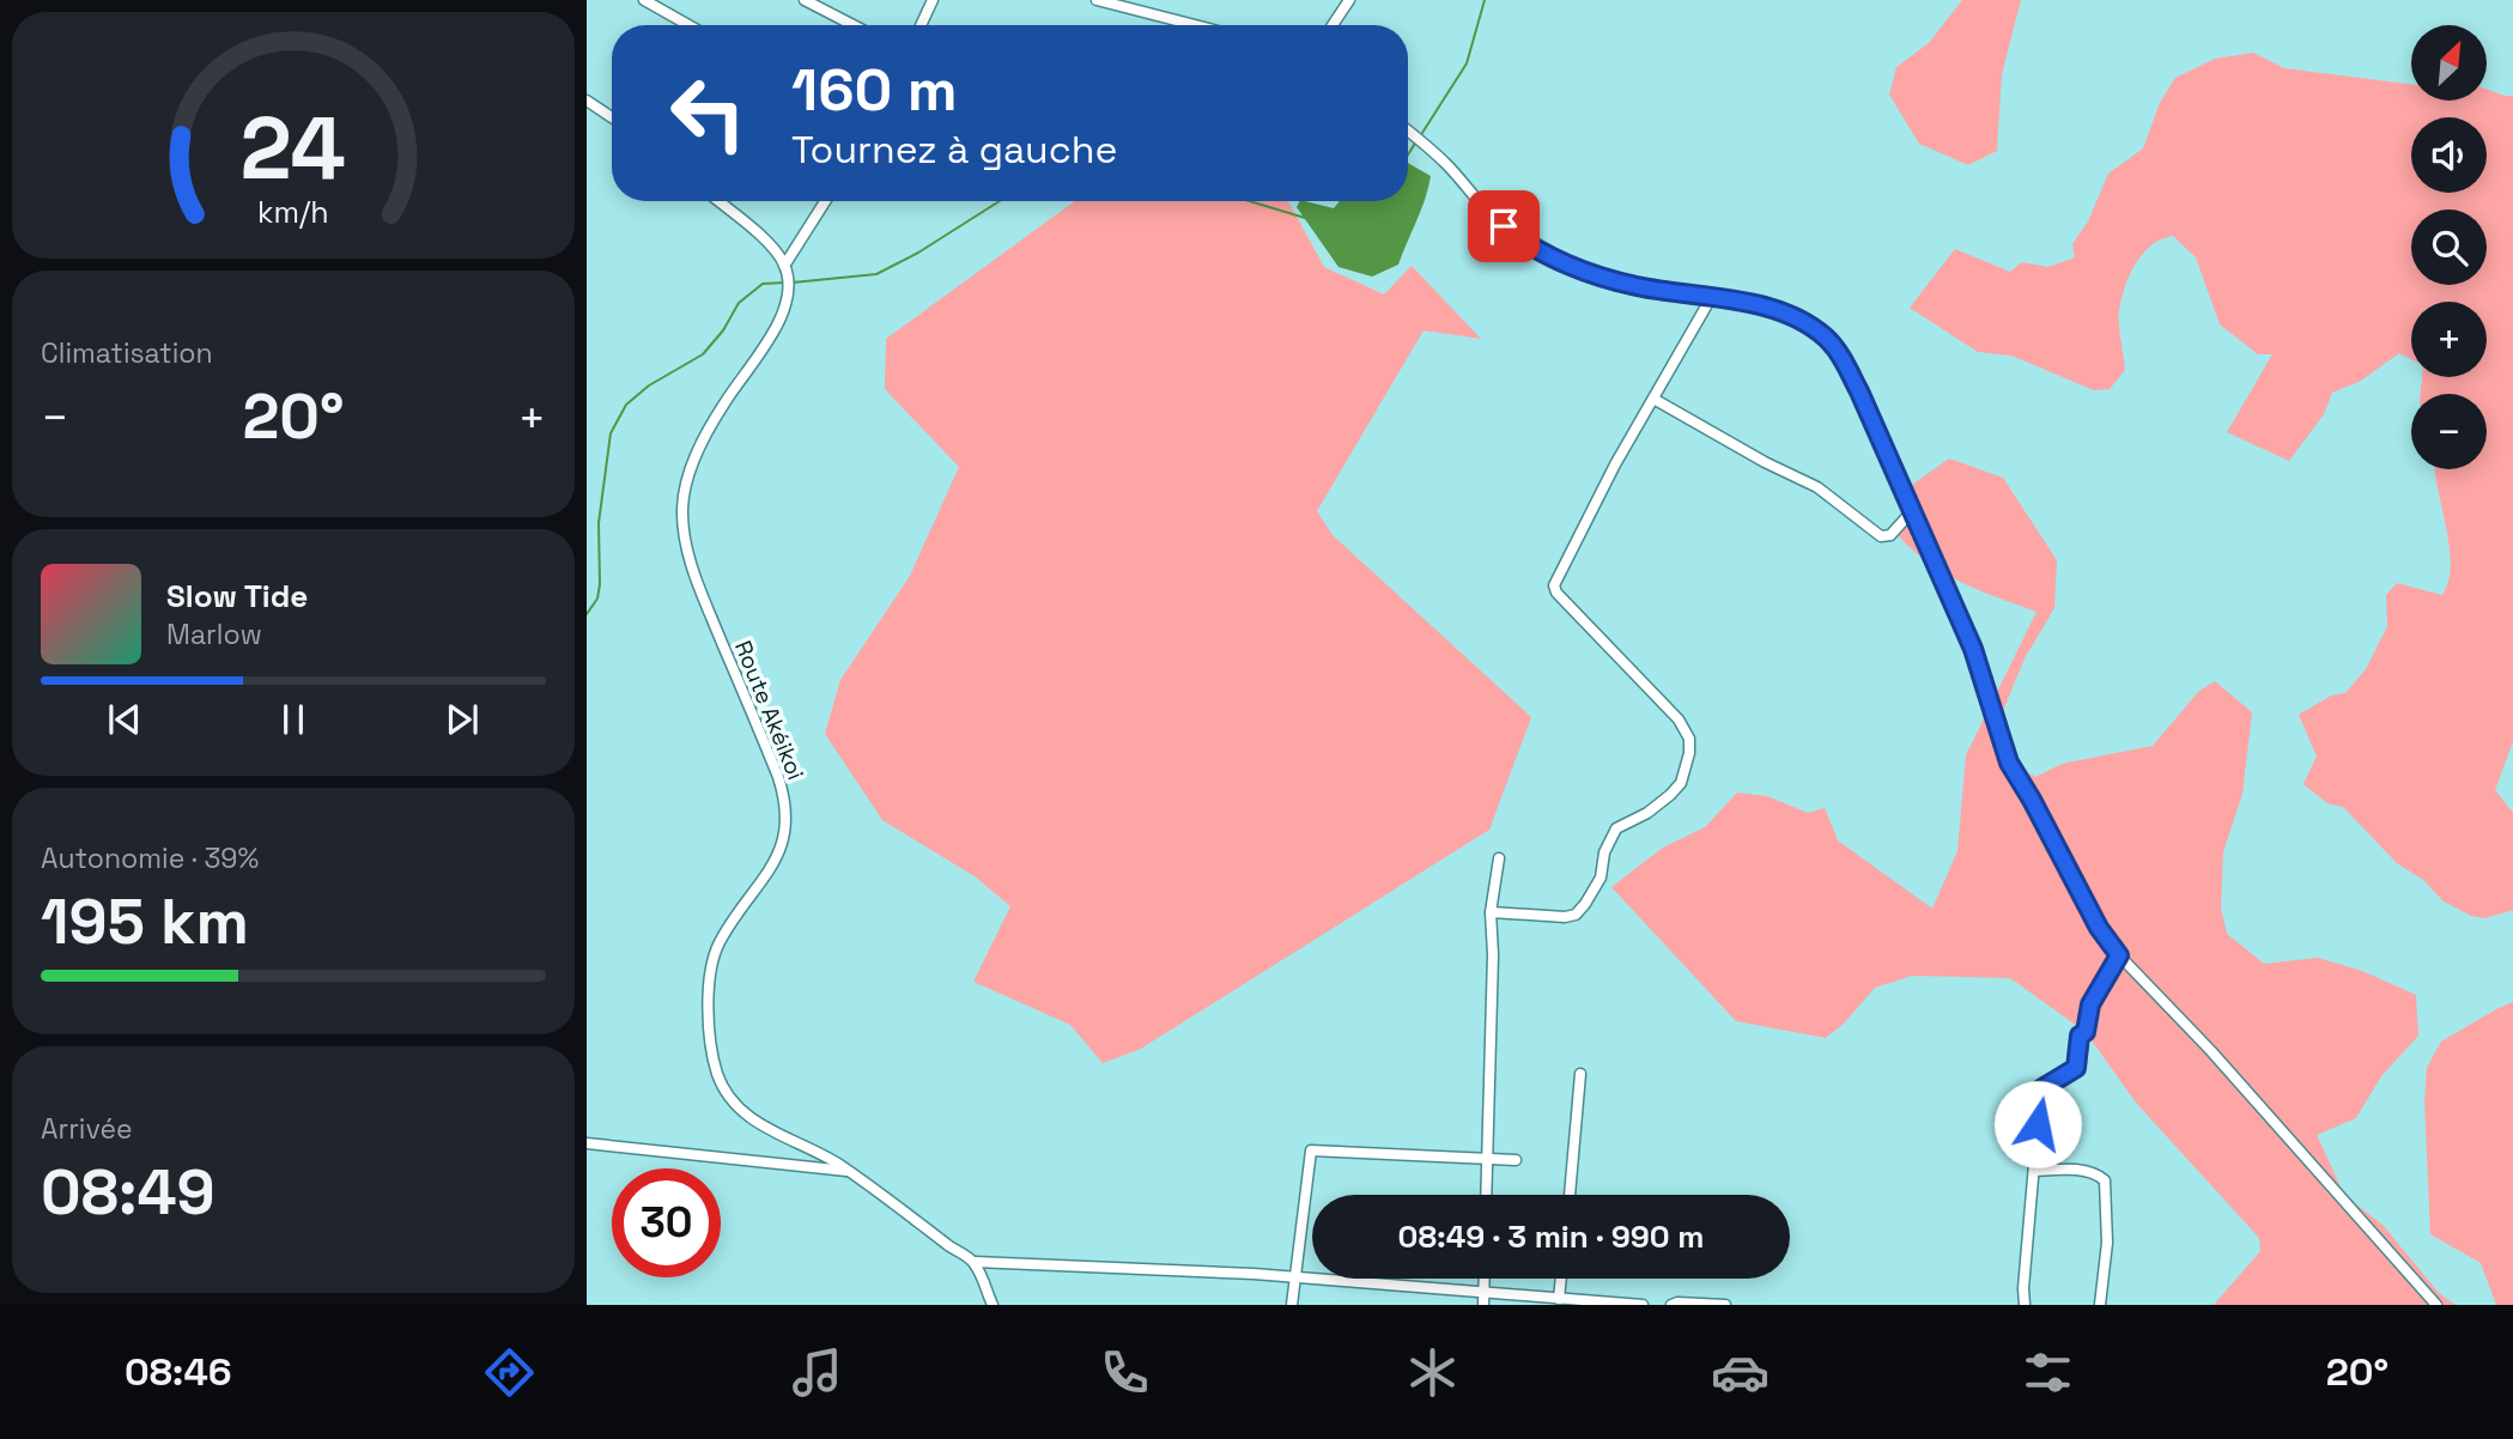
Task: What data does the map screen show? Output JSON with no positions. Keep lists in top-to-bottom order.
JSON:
{
  "streets": {
    "street": ["Route Akéikoi"]
  },
  "north": "top right",
  "page": {
    "map_buttons": ["+", "−"],
    "turn": ["160 m", "Tournez à gauche"],
    "tile": [
      "Climatisation",
      ["Autonomie · 39%", "195 km"],
      ["Arrivée", "08:49"]
    ],
    "heat": ["−", "20°", "+"],
    "song": ["Slow Tide", "Marlow"],
    "limit": "30",
    "trip": "08:49 · 3 min · 990 m",
    "tabs": ["08:46", "20°"],
    "gauge": ["24", "km/h"]
  }
}
